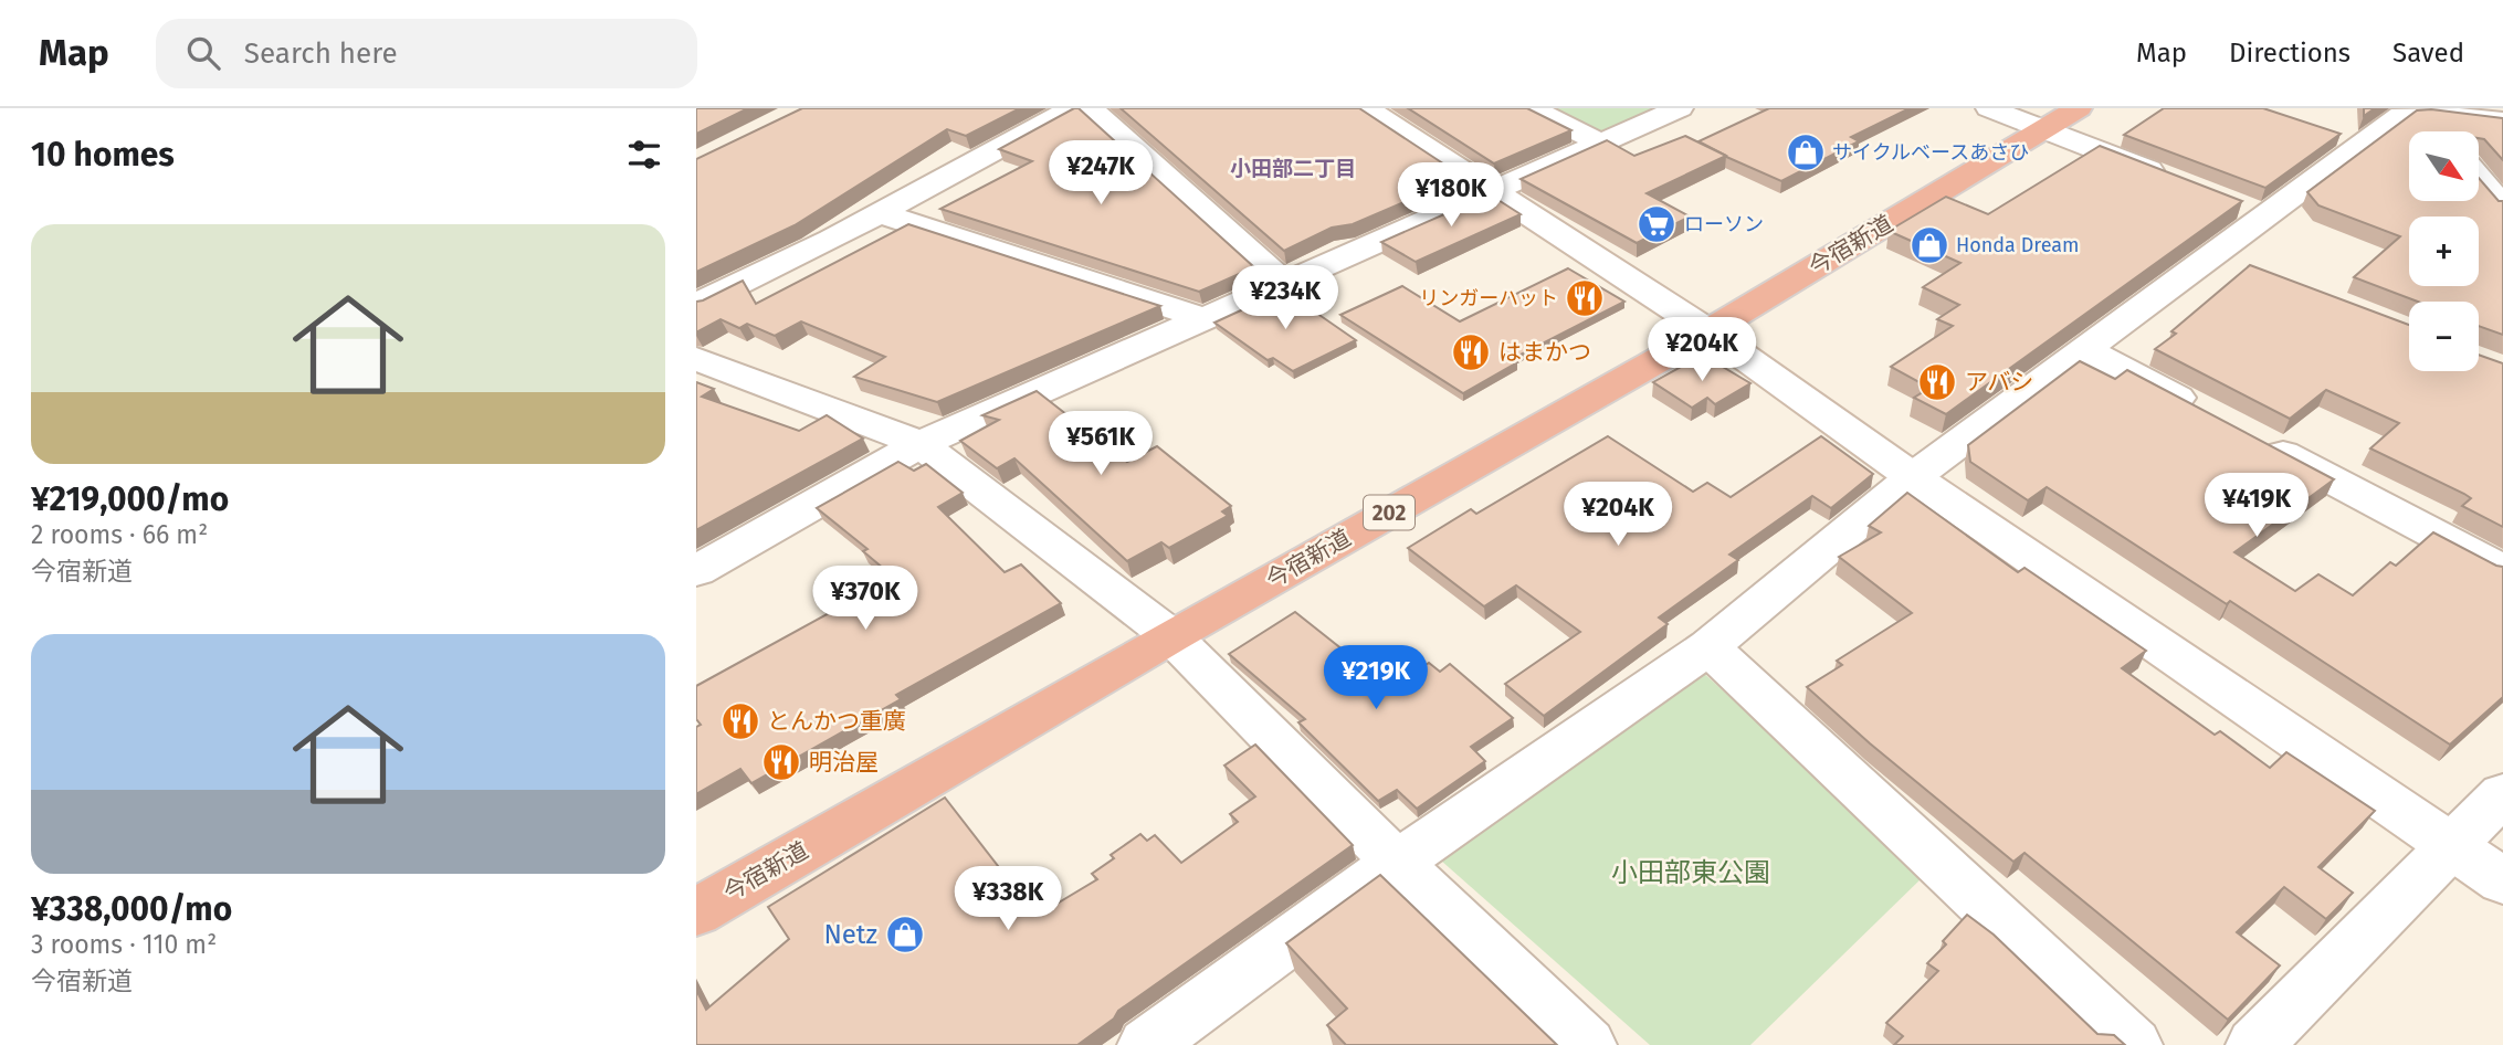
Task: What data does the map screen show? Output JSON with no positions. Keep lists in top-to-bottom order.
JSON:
{
  "streets": {
    "highway": ["今宿新道", "202"]
  },
  "districts": ["小田部二丁目"],
  "parks": ["小田部東公園"],
  "places": {
    "shop": ["サイクルベースあさひ", "Honda Dream", "Netz"],
    "supermarket": ["ローソン"],
    "restaurant": [
      "リンガーハット",
      "はまかつ",
      "アバシ",
      "とんかつ重廣",
      "明治屋"
    ]
  },
  "north": "bottom right",
  "page": {
    "header": "Map",
    "search": "Search here",
    "nav": ["Map", "Directions", "Saved"],
    "heading": "10 homes",
    "map_buttons": ["+", "−"],
    "price": [
      "¥247K",
      "¥180K",
      "¥234K",
      "¥204K",
      "¥561K",
      "¥419K",
      "¥204K",
      "¥370K",
      "¥219K",
      "¥338K"
    ],
    "list": [
      {
        "name": "¥219,000/mo",
        "note": "2 rooms · 66 m² · 今宿新道"
      },
      {
        "name": "¥338,000/mo",
        "note": "3 rooms · 110 m² · 今宿新道"
      }
    ]
  }
}
